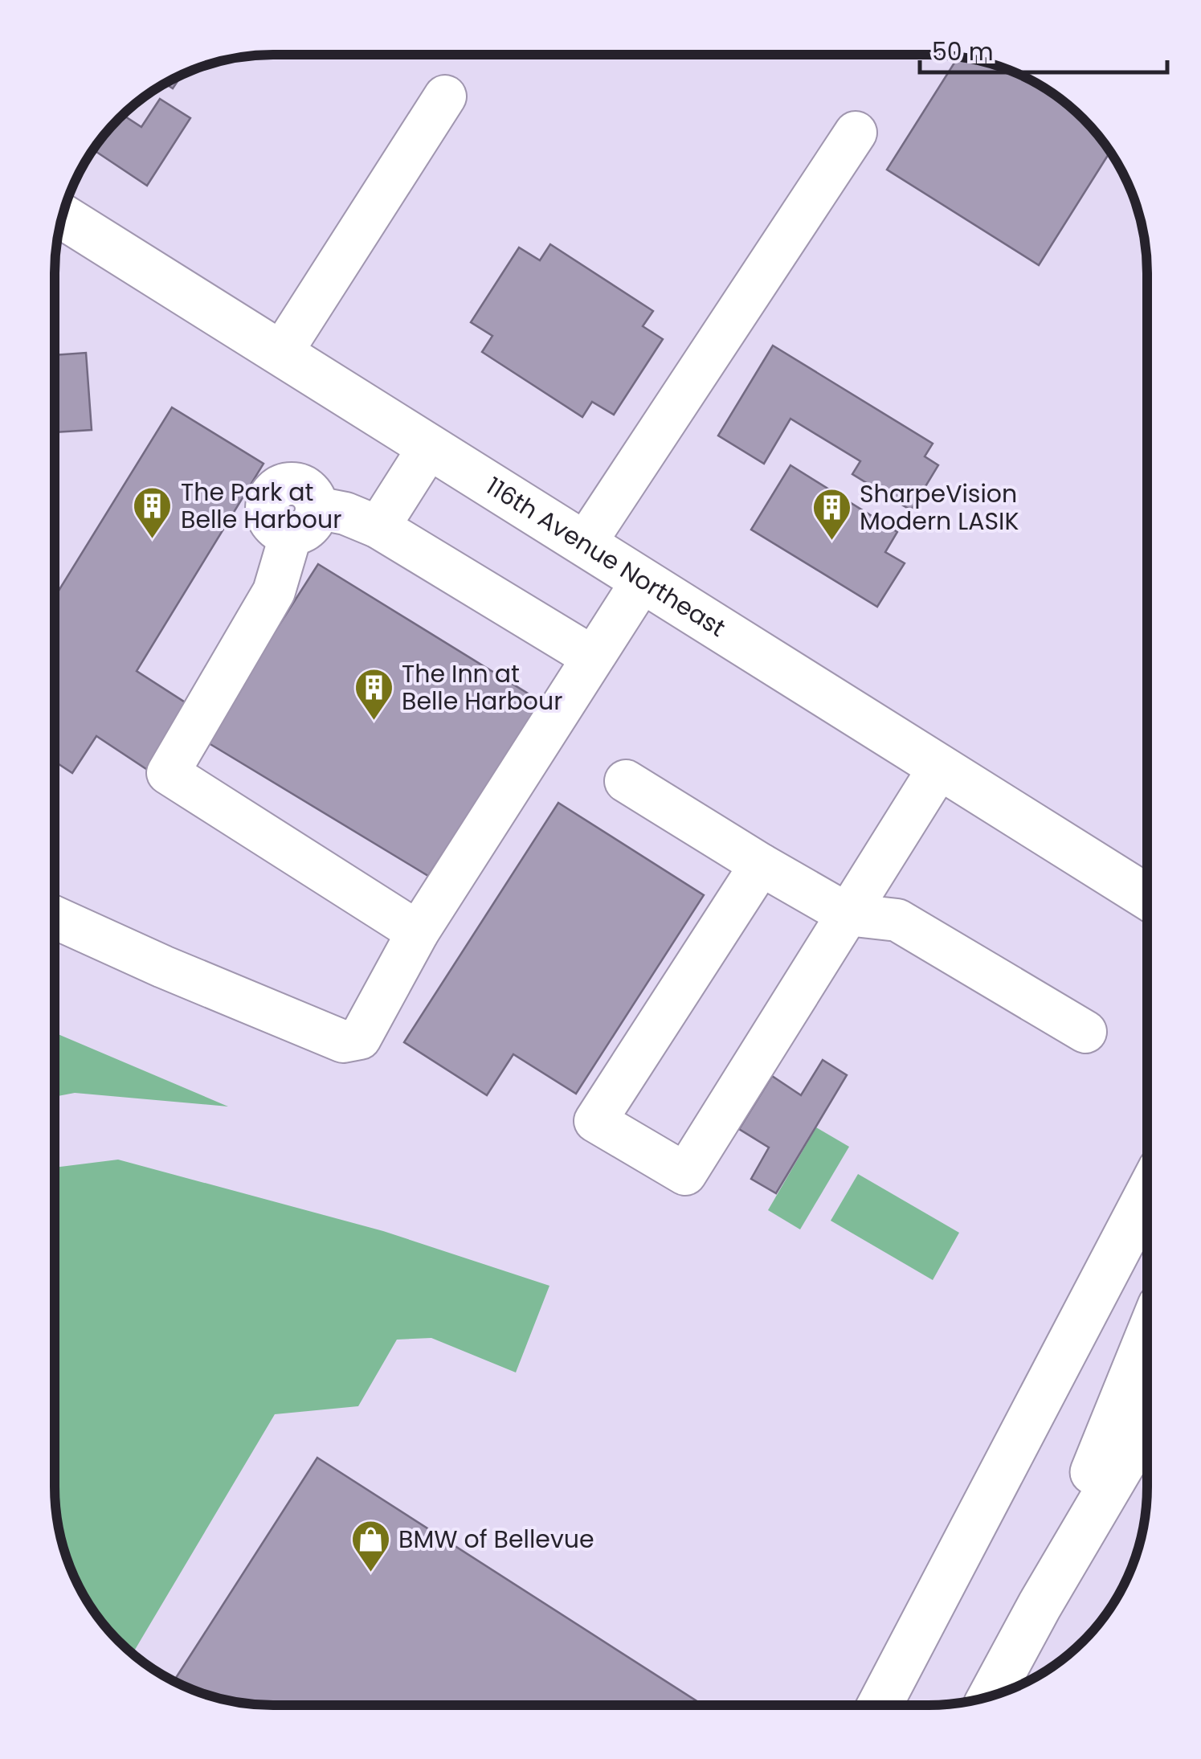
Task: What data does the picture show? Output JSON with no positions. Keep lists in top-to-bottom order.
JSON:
{
  "streets": {
    "main road": ["116th Avenue Northeast"]
  },
  "places": {
    "building": ["The Park at Belle Harbour", "SharpeVision Modern LASIK", "The Inn at Belle Harbour"],
    "shop": ["BMW of Bellevue"]
  },
  "scale_bar": "50 m"
}
